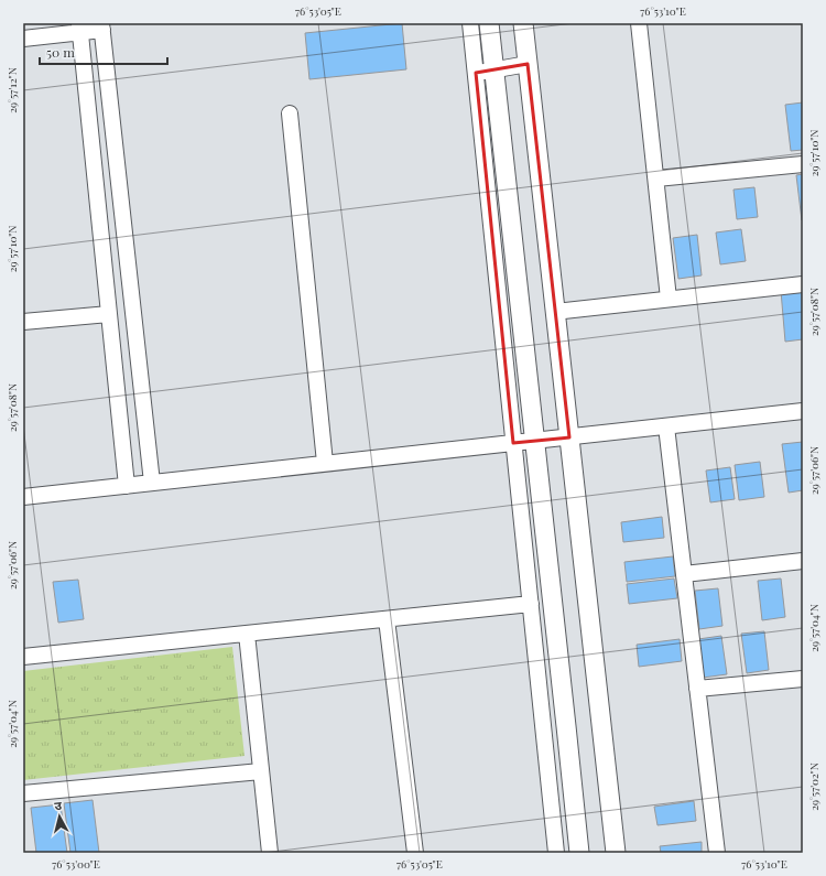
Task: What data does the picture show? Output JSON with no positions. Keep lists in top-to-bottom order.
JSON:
{
  "scale_bar": "50 m",
  "north": "top",
  "coordinates": [
    "76°53'05\"E",
    "76°53'10\"E",
    "29°57'12\"N",
    "29°57'10\"N",
    "29°57'08\"N",
    "29°57'06\"N",
    "29°57'04\"N",
    "29°57'02\"N",
    "76°53'00\"E"
  ]
}
